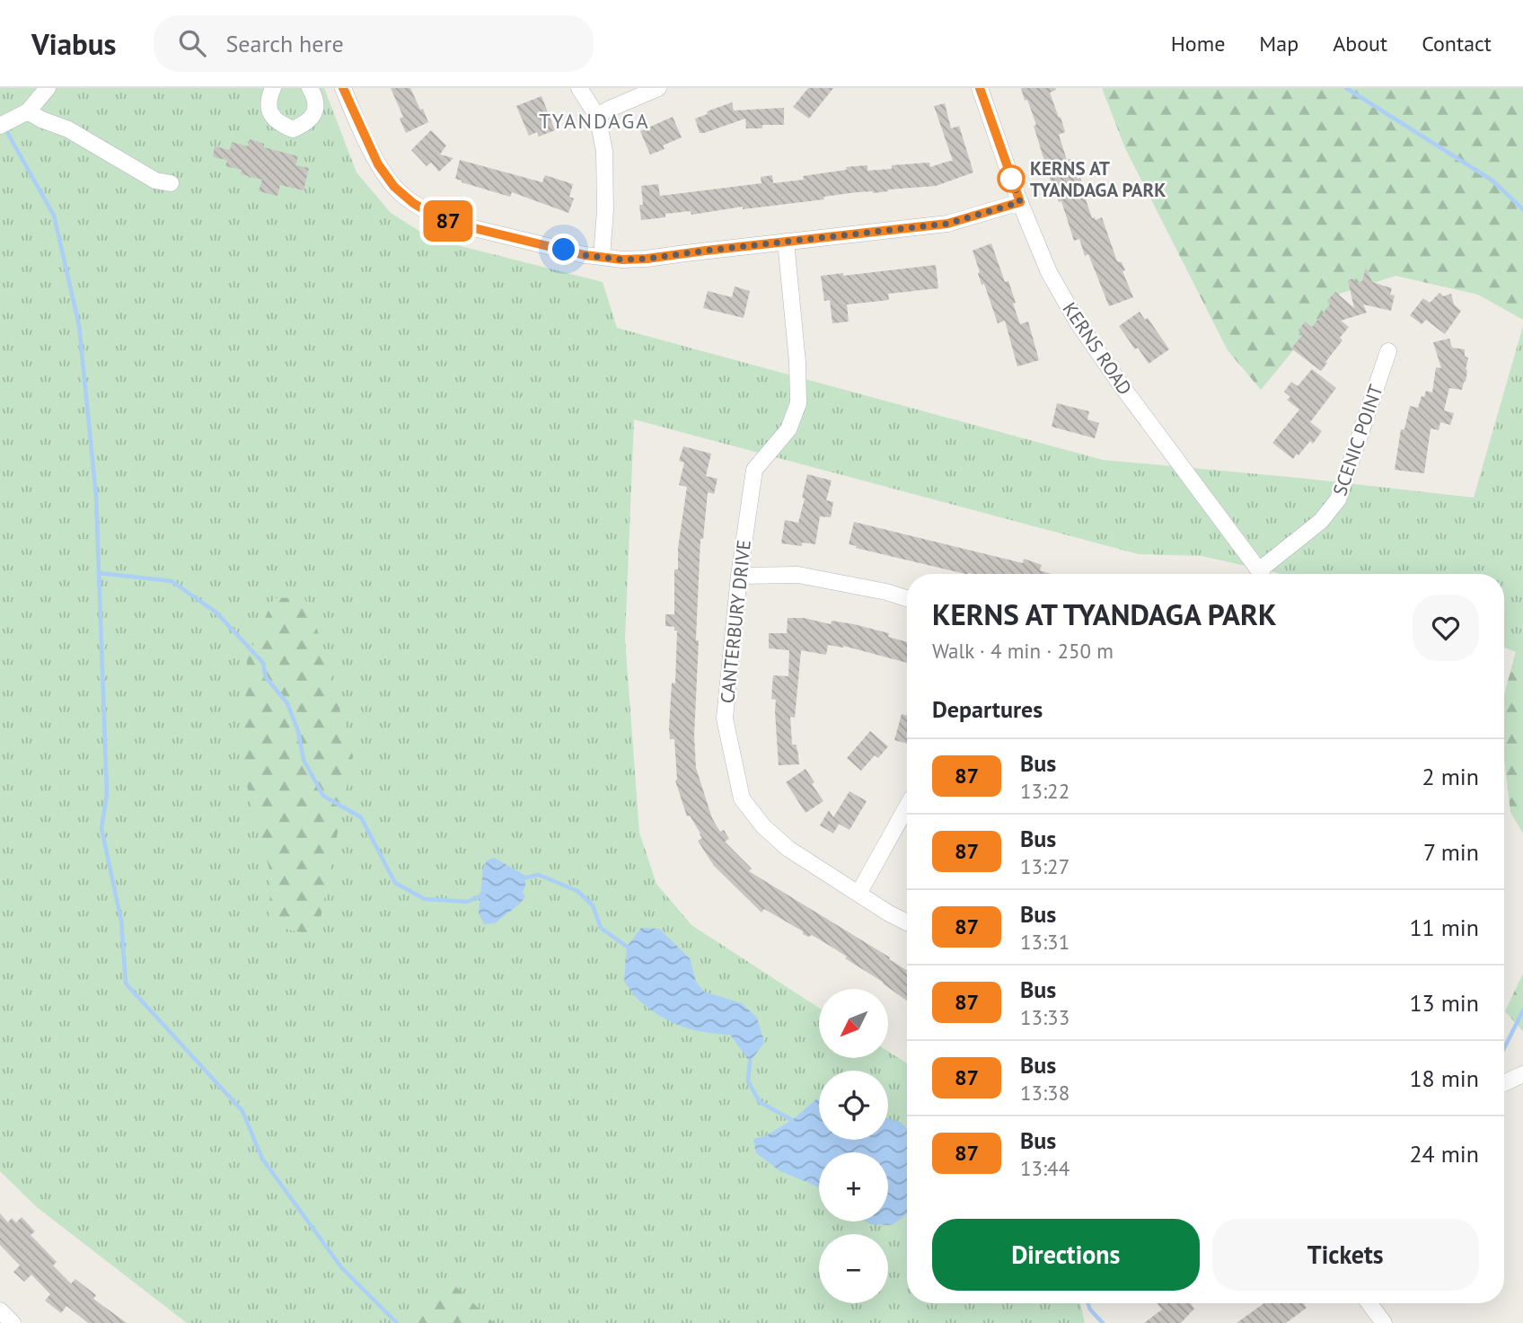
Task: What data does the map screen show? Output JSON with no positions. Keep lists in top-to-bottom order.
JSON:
{
  "streets": {
    "street": ["KERNS ROAD", "SCENIC POINT", "CANTERBURY DRIVE"]
  },
  "districts": ["TYANDAGA"],
  "places": ["KERNS AT TYANDAGA PARK"],
  "lines": ["bus line 87"],
  "north": "bottom left",
  "page": {
    "header": "Viabus",
    "search": "Search here",
    "nav": [
      "Home",
      "Map",
      "About",
      "Contact"
    ],
    "on_map": "87",
    "heading": [
      ["KERNS AT TYANDAGA PARK", "Walk · 4 min · 250 m"],
      "Departures"
    ],
    "list": [
      {
        "mark": "87",
        "name": "Bus",
        "note": "13:22",
        "value": "2 min"
      },
      {
        "mark": "87",
        "name": "Bus",
        "note": "13:27",
        "value": "7 min"
      },
      {
        "mark": "87",
        "name": "Bus",
        "note": "13:31",
        "value": "11 min"
      },
      {
        "mark": "87",
        "name": "Bus",
        "note": "13:33",
        "value": "13 min"
      },
      {
        "mark": "87",
        "name": "Bus",
        "note": "13:38",
        "value": "18 min"
      },
      {
        "mark": "87",
        "name": "Bus",
        "note": "13:44",
        "value": "24 min"
      }
    ],
    "map_buttons": ["+", "−"],
    "buttons": ["Directions", "Tickets"]
  }
}
